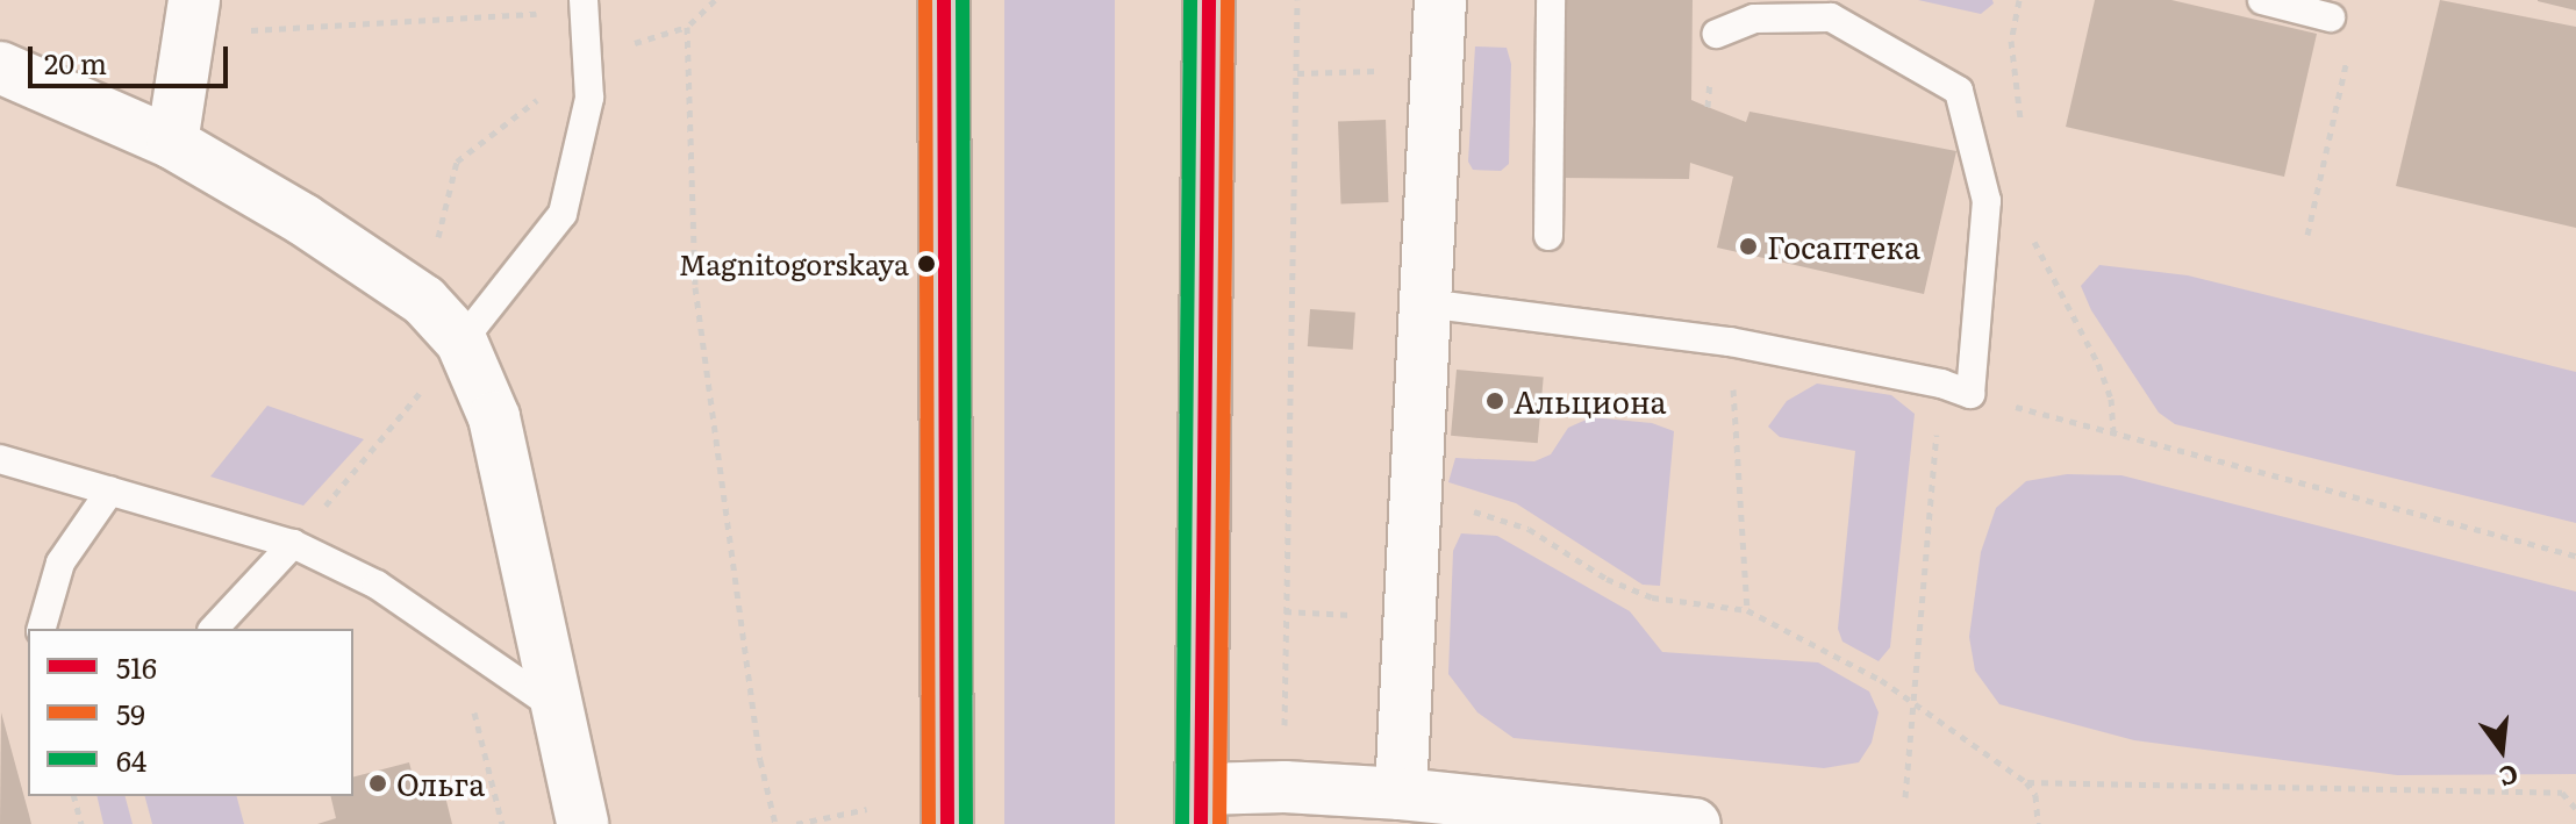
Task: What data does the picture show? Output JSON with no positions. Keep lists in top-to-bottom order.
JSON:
{
  "places": [
    "Госаптека",
    "Magnitogorskaya",
    "Альциона",
    "Ольга"
  ],
  "lines": ["transit line 516", "transit line 59", "transit line 64"],
  "legend": ["516", "59", "64"],
  "scale_bar": "20 m",
  "north": "bottom"
}
